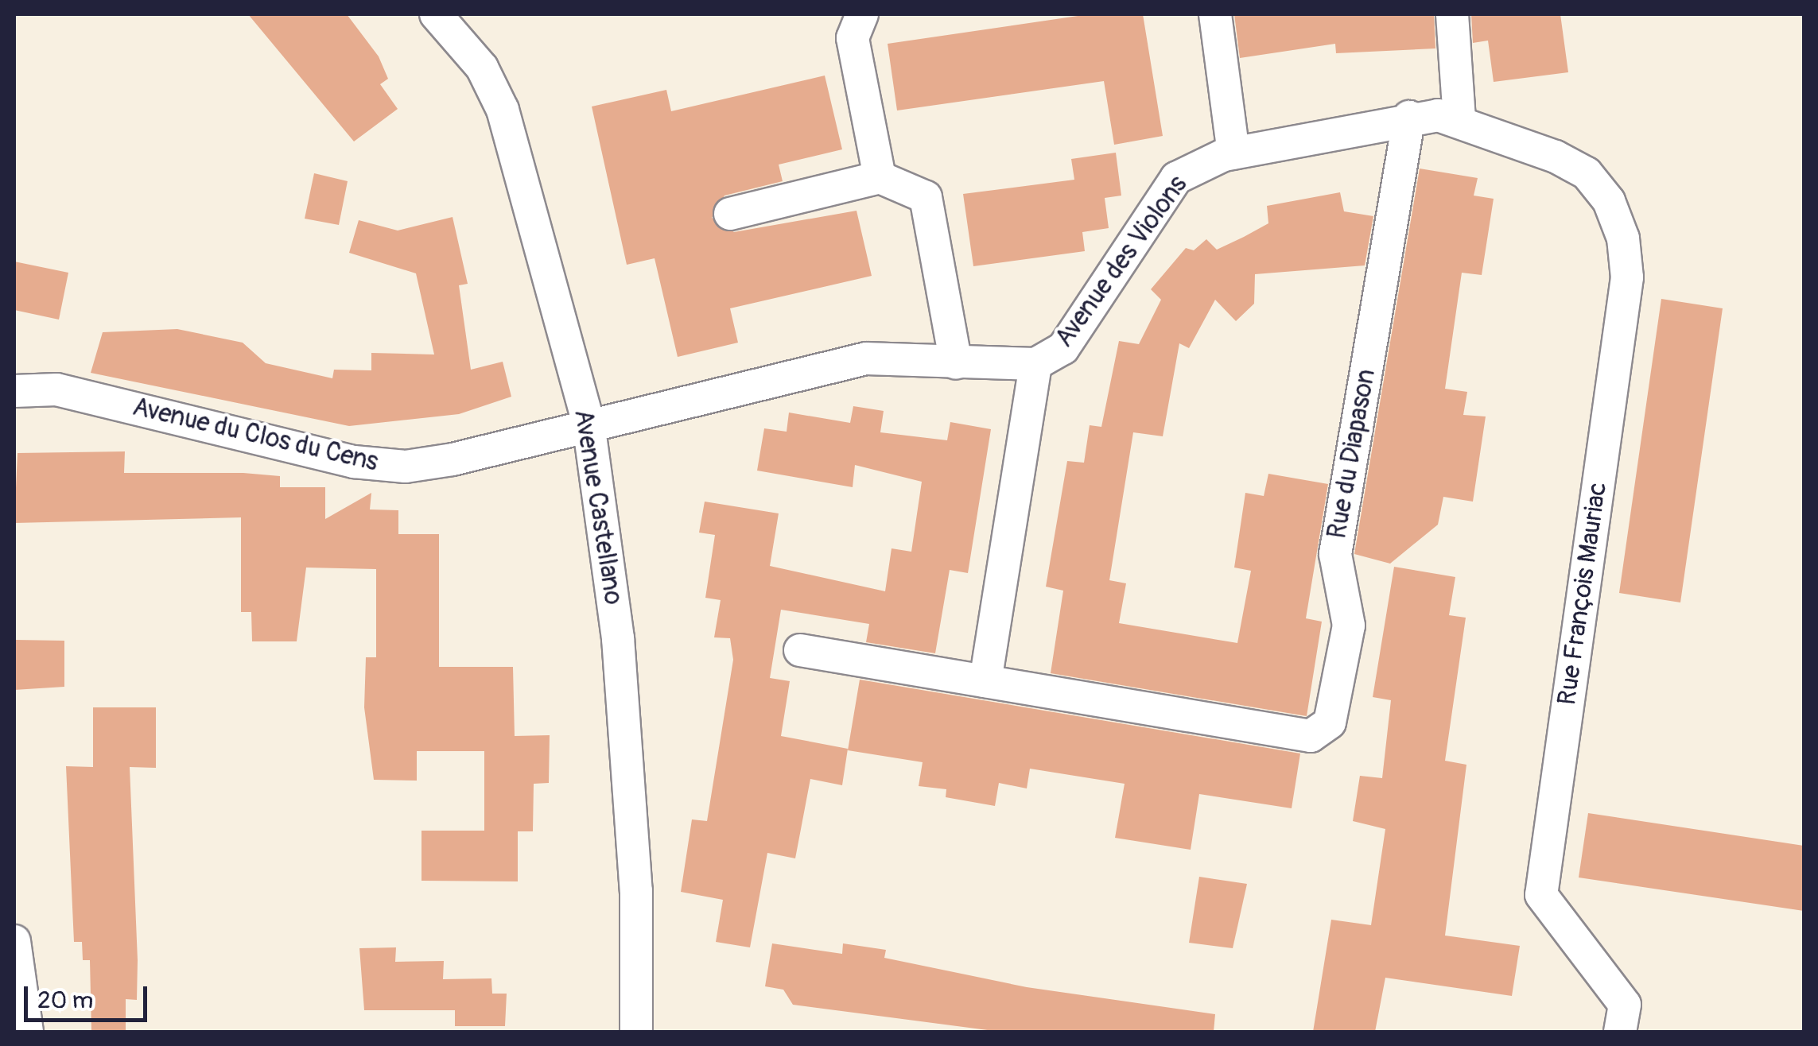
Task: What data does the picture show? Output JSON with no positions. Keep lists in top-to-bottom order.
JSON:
{
  "streets": {
    "street": [
      "Avenue des Violons",
      "Avenue du Clos du Cens",
      "Rue du Diapason",
      "Avenue Castellano",
      "Rue François Mauriac"
    ]
  },
  "crossings": [
    ["Avenue des Violons", "Avenue du Clos du Cens"],
    ["Avenue des Violons", "Rue du Diapason"],
    ["Avenue des Violons", "Avenue Castellano"],
    ["Avenue des Violons", "Rue François Mauriac"],
    ["Avenue du Clos du Cens", "Avenue Castellano"]
  ],
  "scale_bar": "20 m"
}
